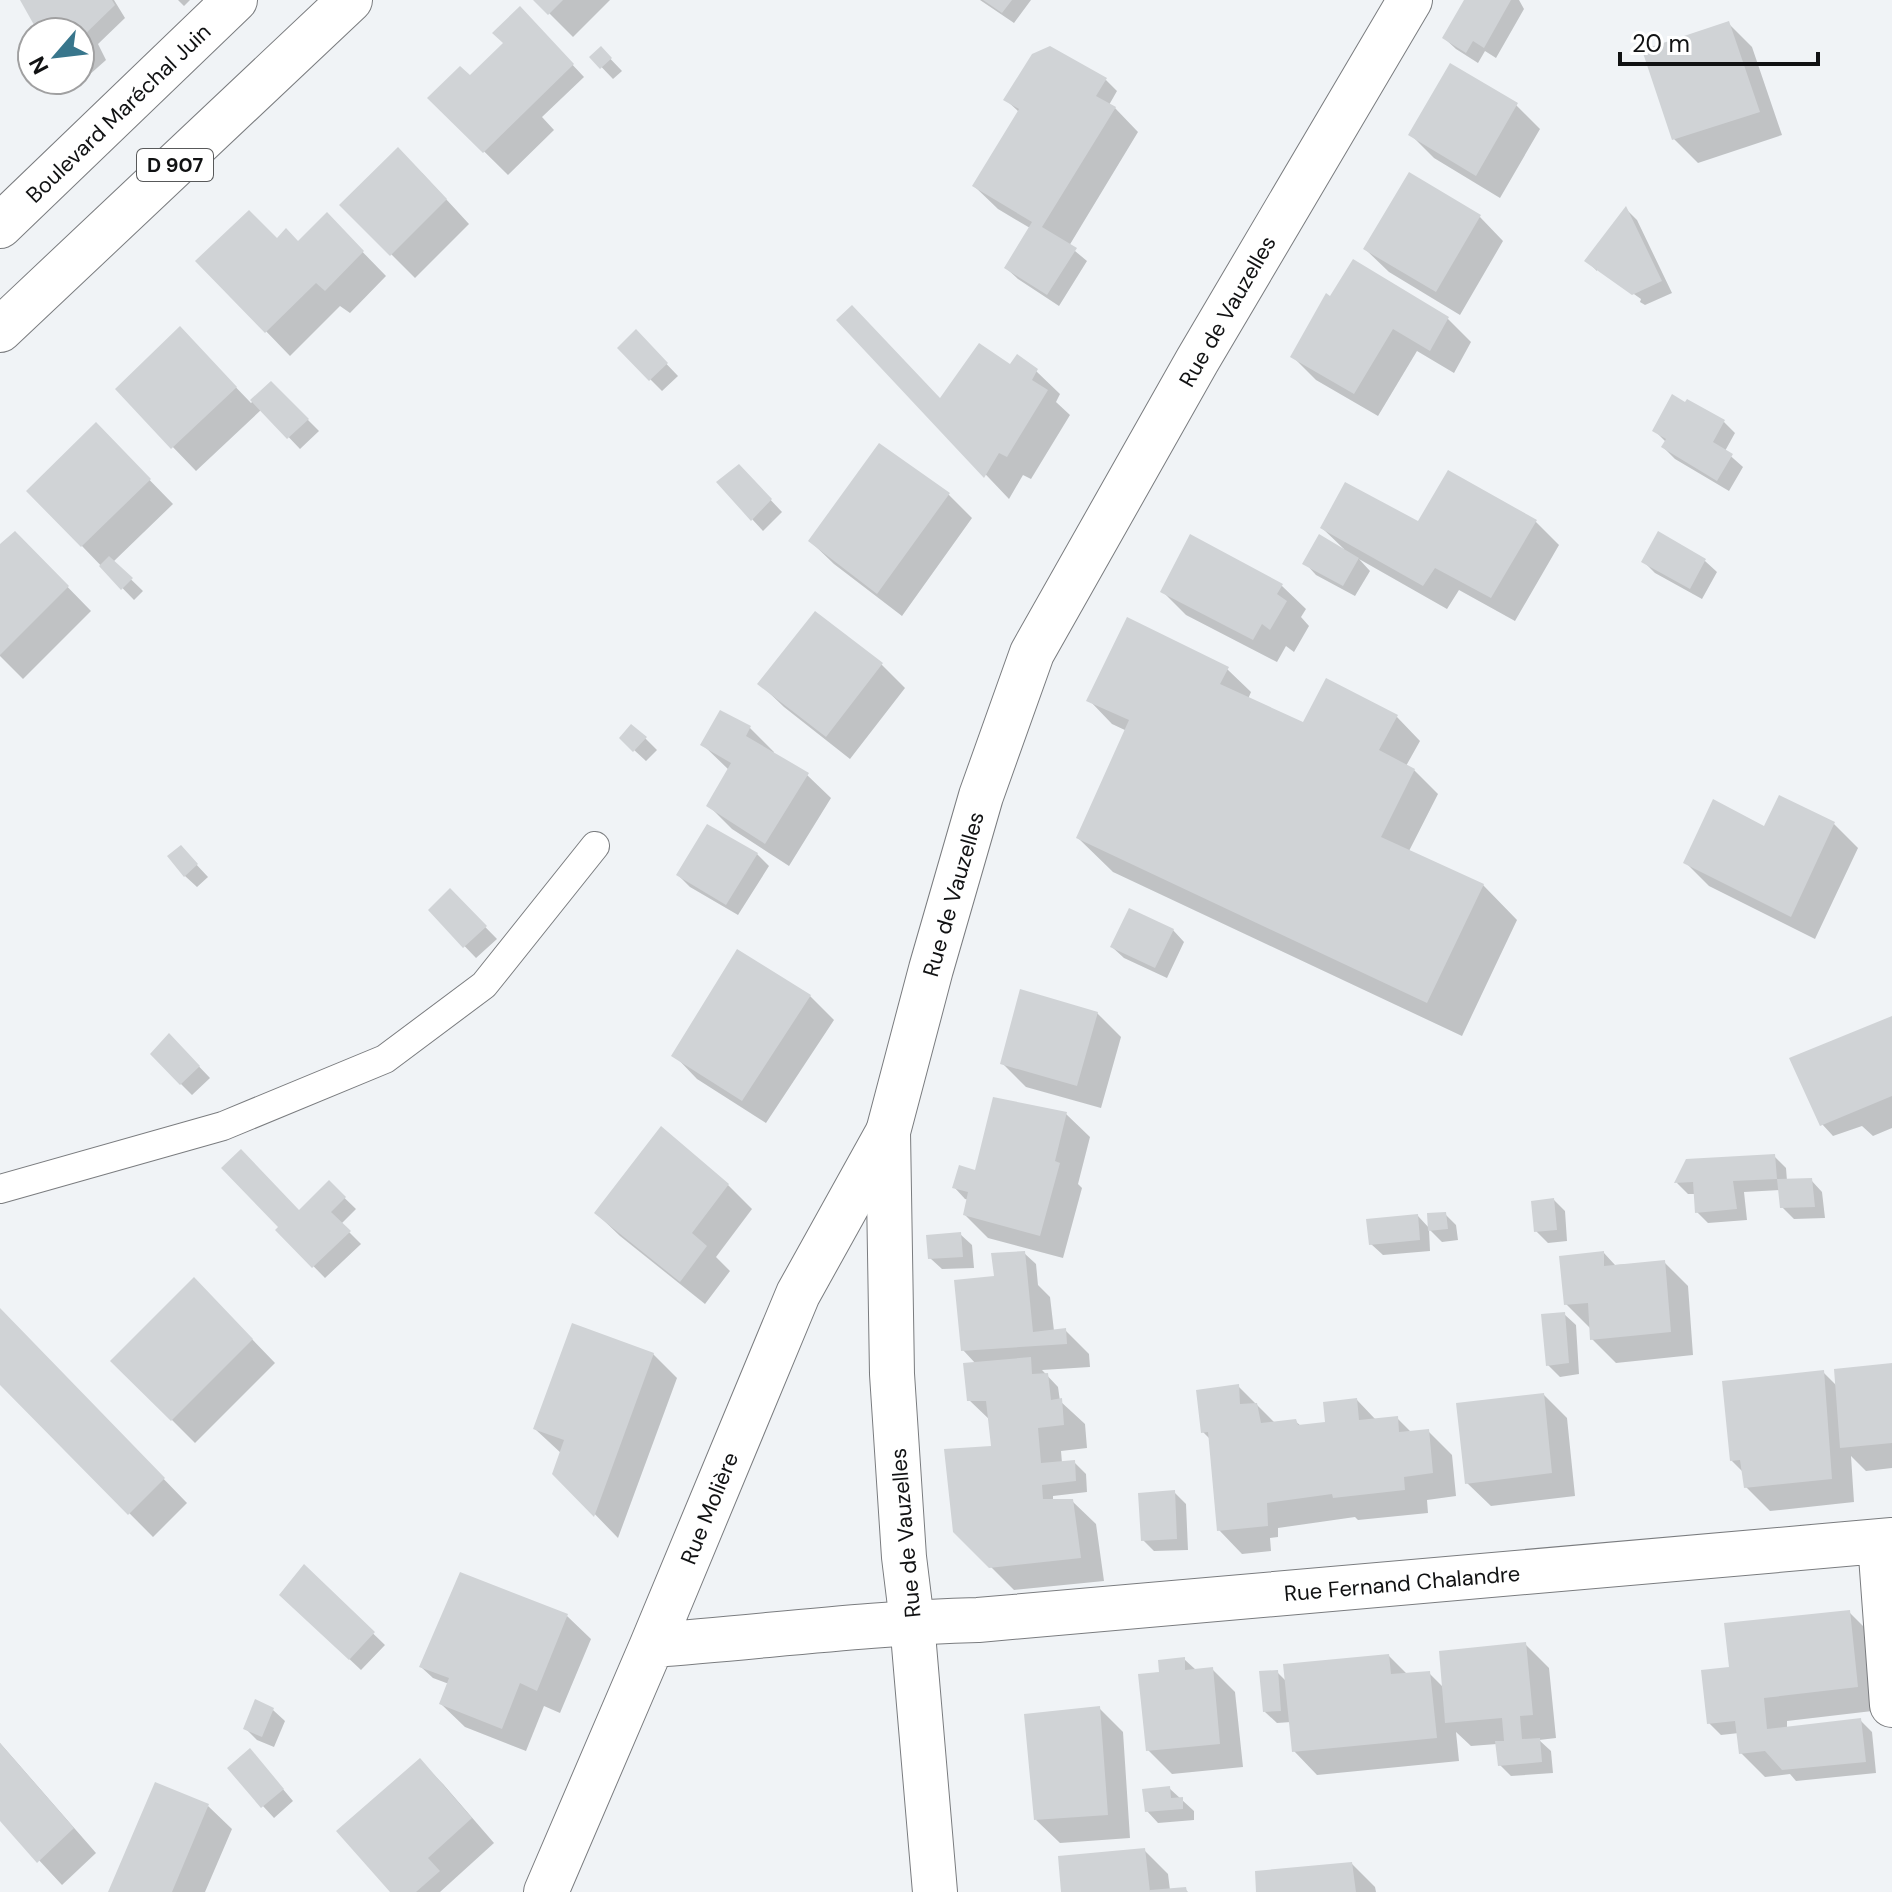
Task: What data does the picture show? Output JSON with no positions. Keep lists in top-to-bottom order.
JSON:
{
  "streets": {
    "main road": [
      "Boulevard Maréchal Juin",
      "D 907",
      "Rue de Vauzelles",
      "Rue Molière",
      "Rue Fernand Chalandre"
    ]
  },
  "crossings": [
    ["Rue de Vauzelles", "Rue Molière"],
    ["Rue de Vauzelles", "Rue Fernand Chalandre"],
    ["Rue Molière", "Rue Fernand Chalandre"]
  ],
  "scale_bar": "20 m",
  "north": "bottom left"
}
